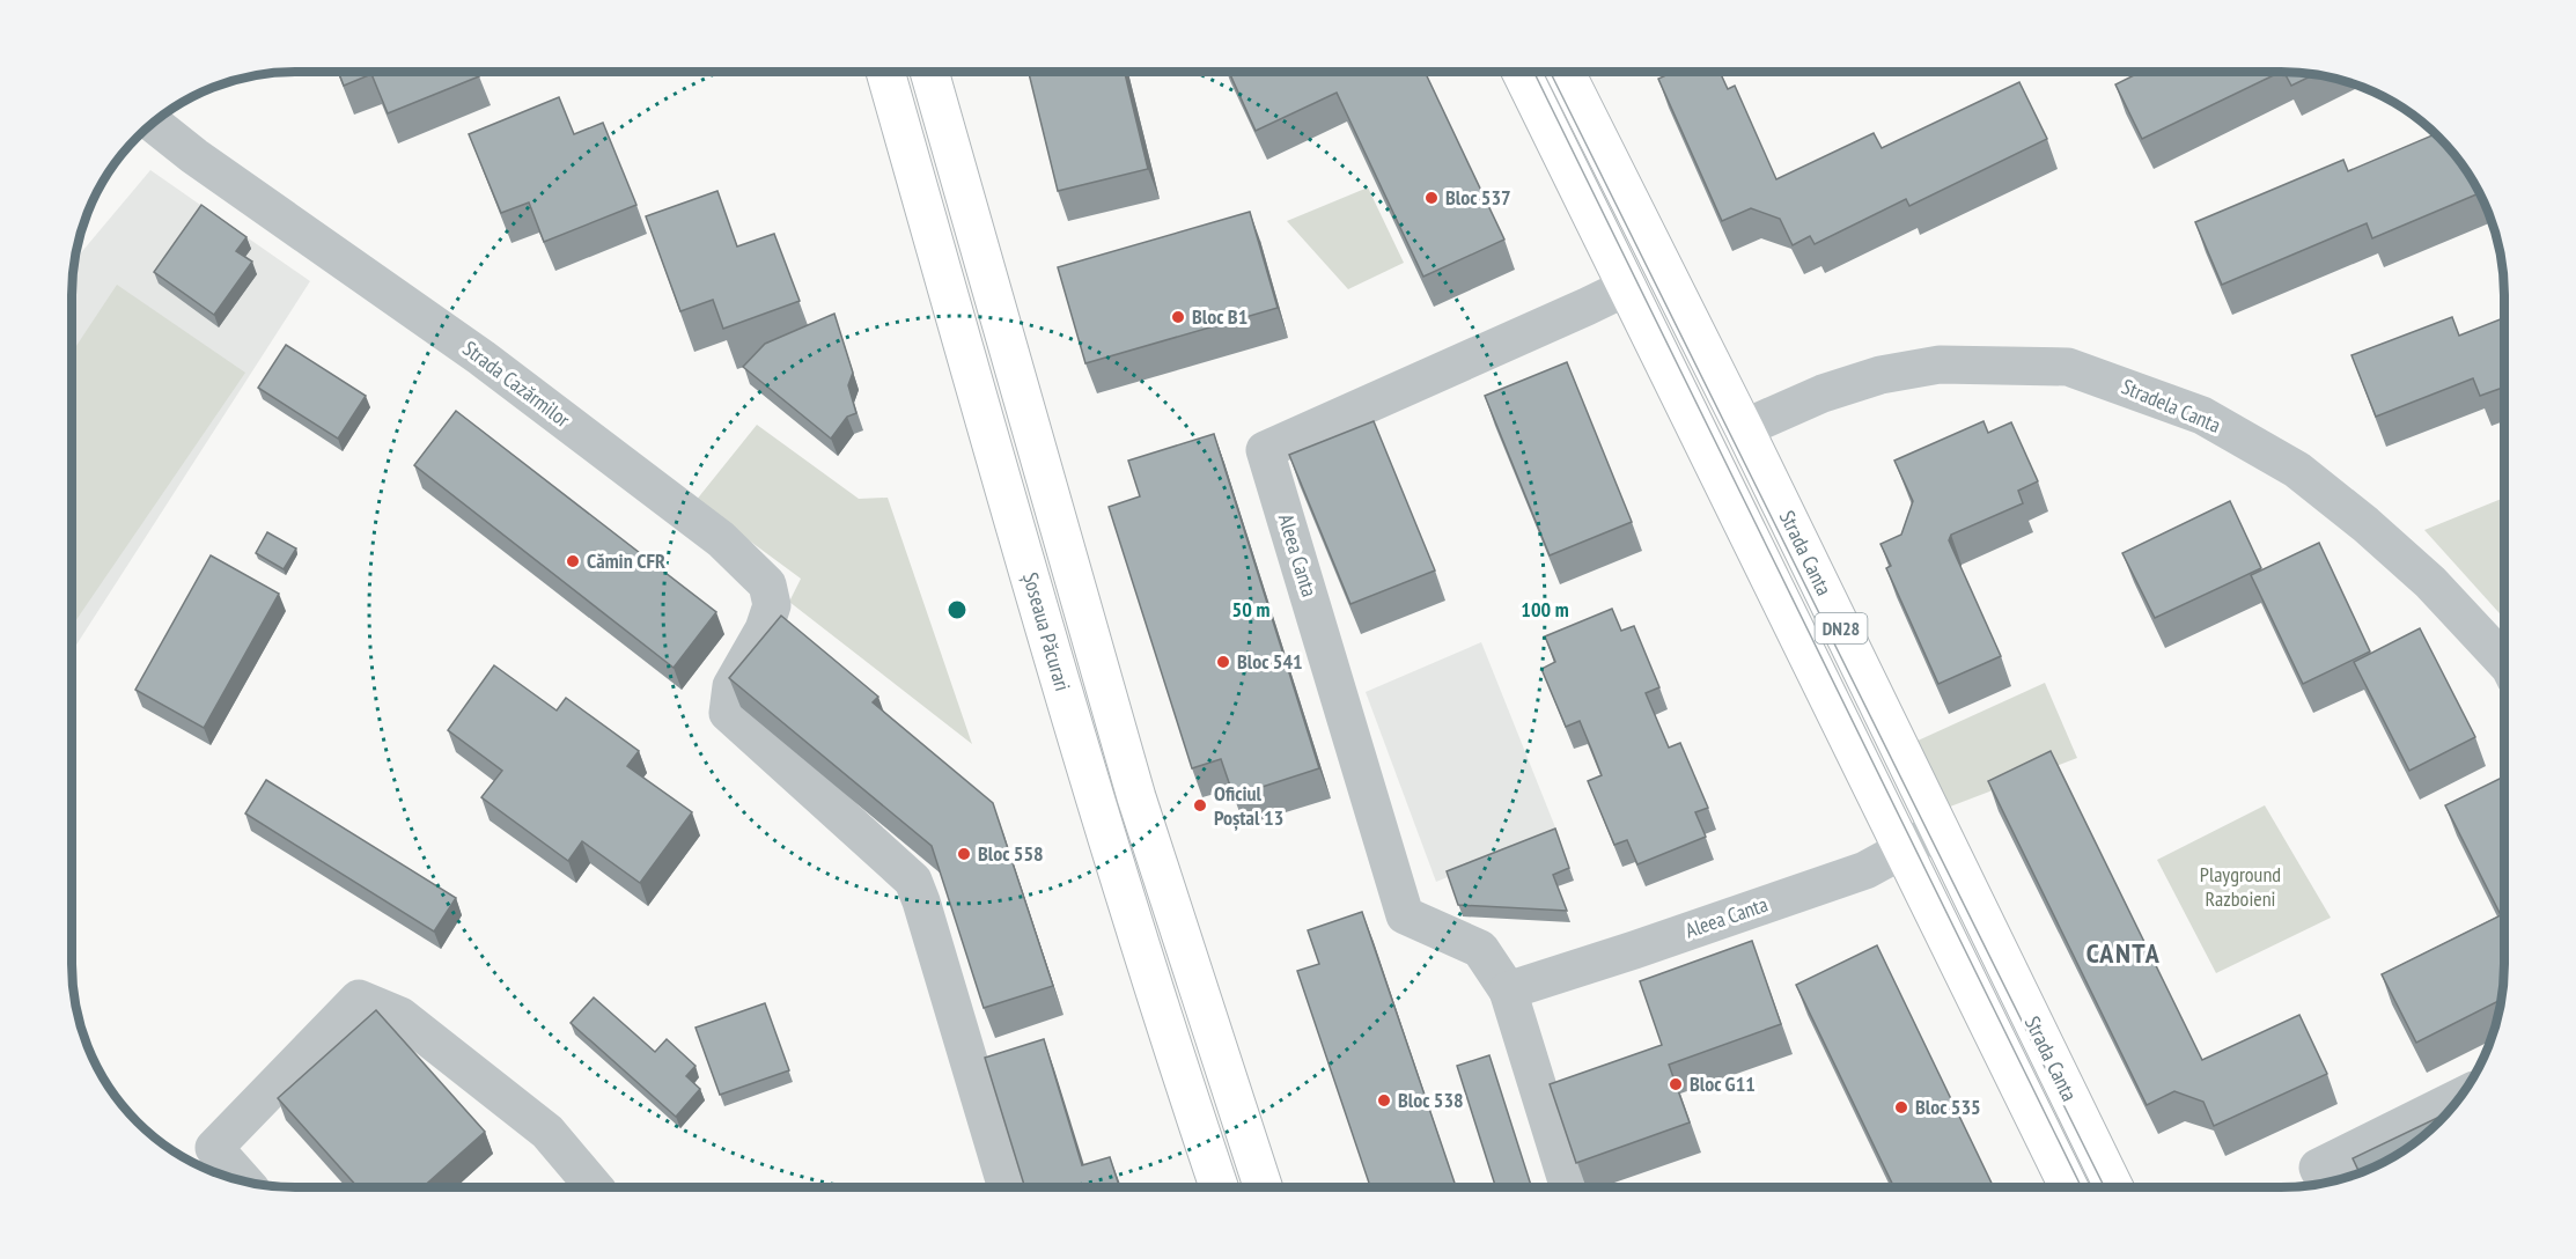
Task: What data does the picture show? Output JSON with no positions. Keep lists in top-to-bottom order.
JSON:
{
  "streets": {
    "main road": ["Strada Canta", "DN28", "Șoseaua Păcurari"],
    "street": ["Strada Cazărmilor", "Stradela Canta", "Aleea Canta"]
  },
  "crossings": [
    ["Stradela Canta", "Strada Canta"],
    ["Strada Canta", "Aleea Canta"]
  ],
  "districts": ["CANTA"],
  "parks": ["Playground Razboieni"],
  "places": [
    "Bloc 537",
    "Bloc B1",
    "Cămin CFR",
    "Bloc 541",
    "Oficiul Poștal 13",
    "Bloc 558",
    "Bloc G11",
    "Bloc 538",
    "Bloc 535"
  ],
  "rings": ["50 m", "100 m"]
}
